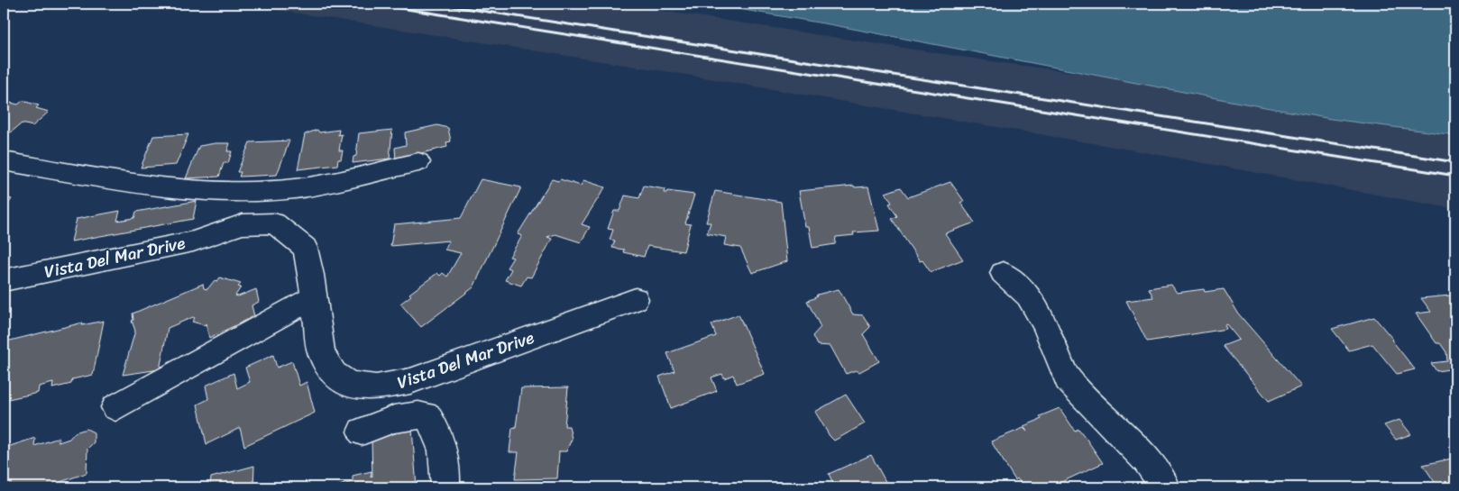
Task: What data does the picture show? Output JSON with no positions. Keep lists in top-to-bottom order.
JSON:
{
  "streets": {
    "street": ["Vista Del Mar Drive"]
  }
}
